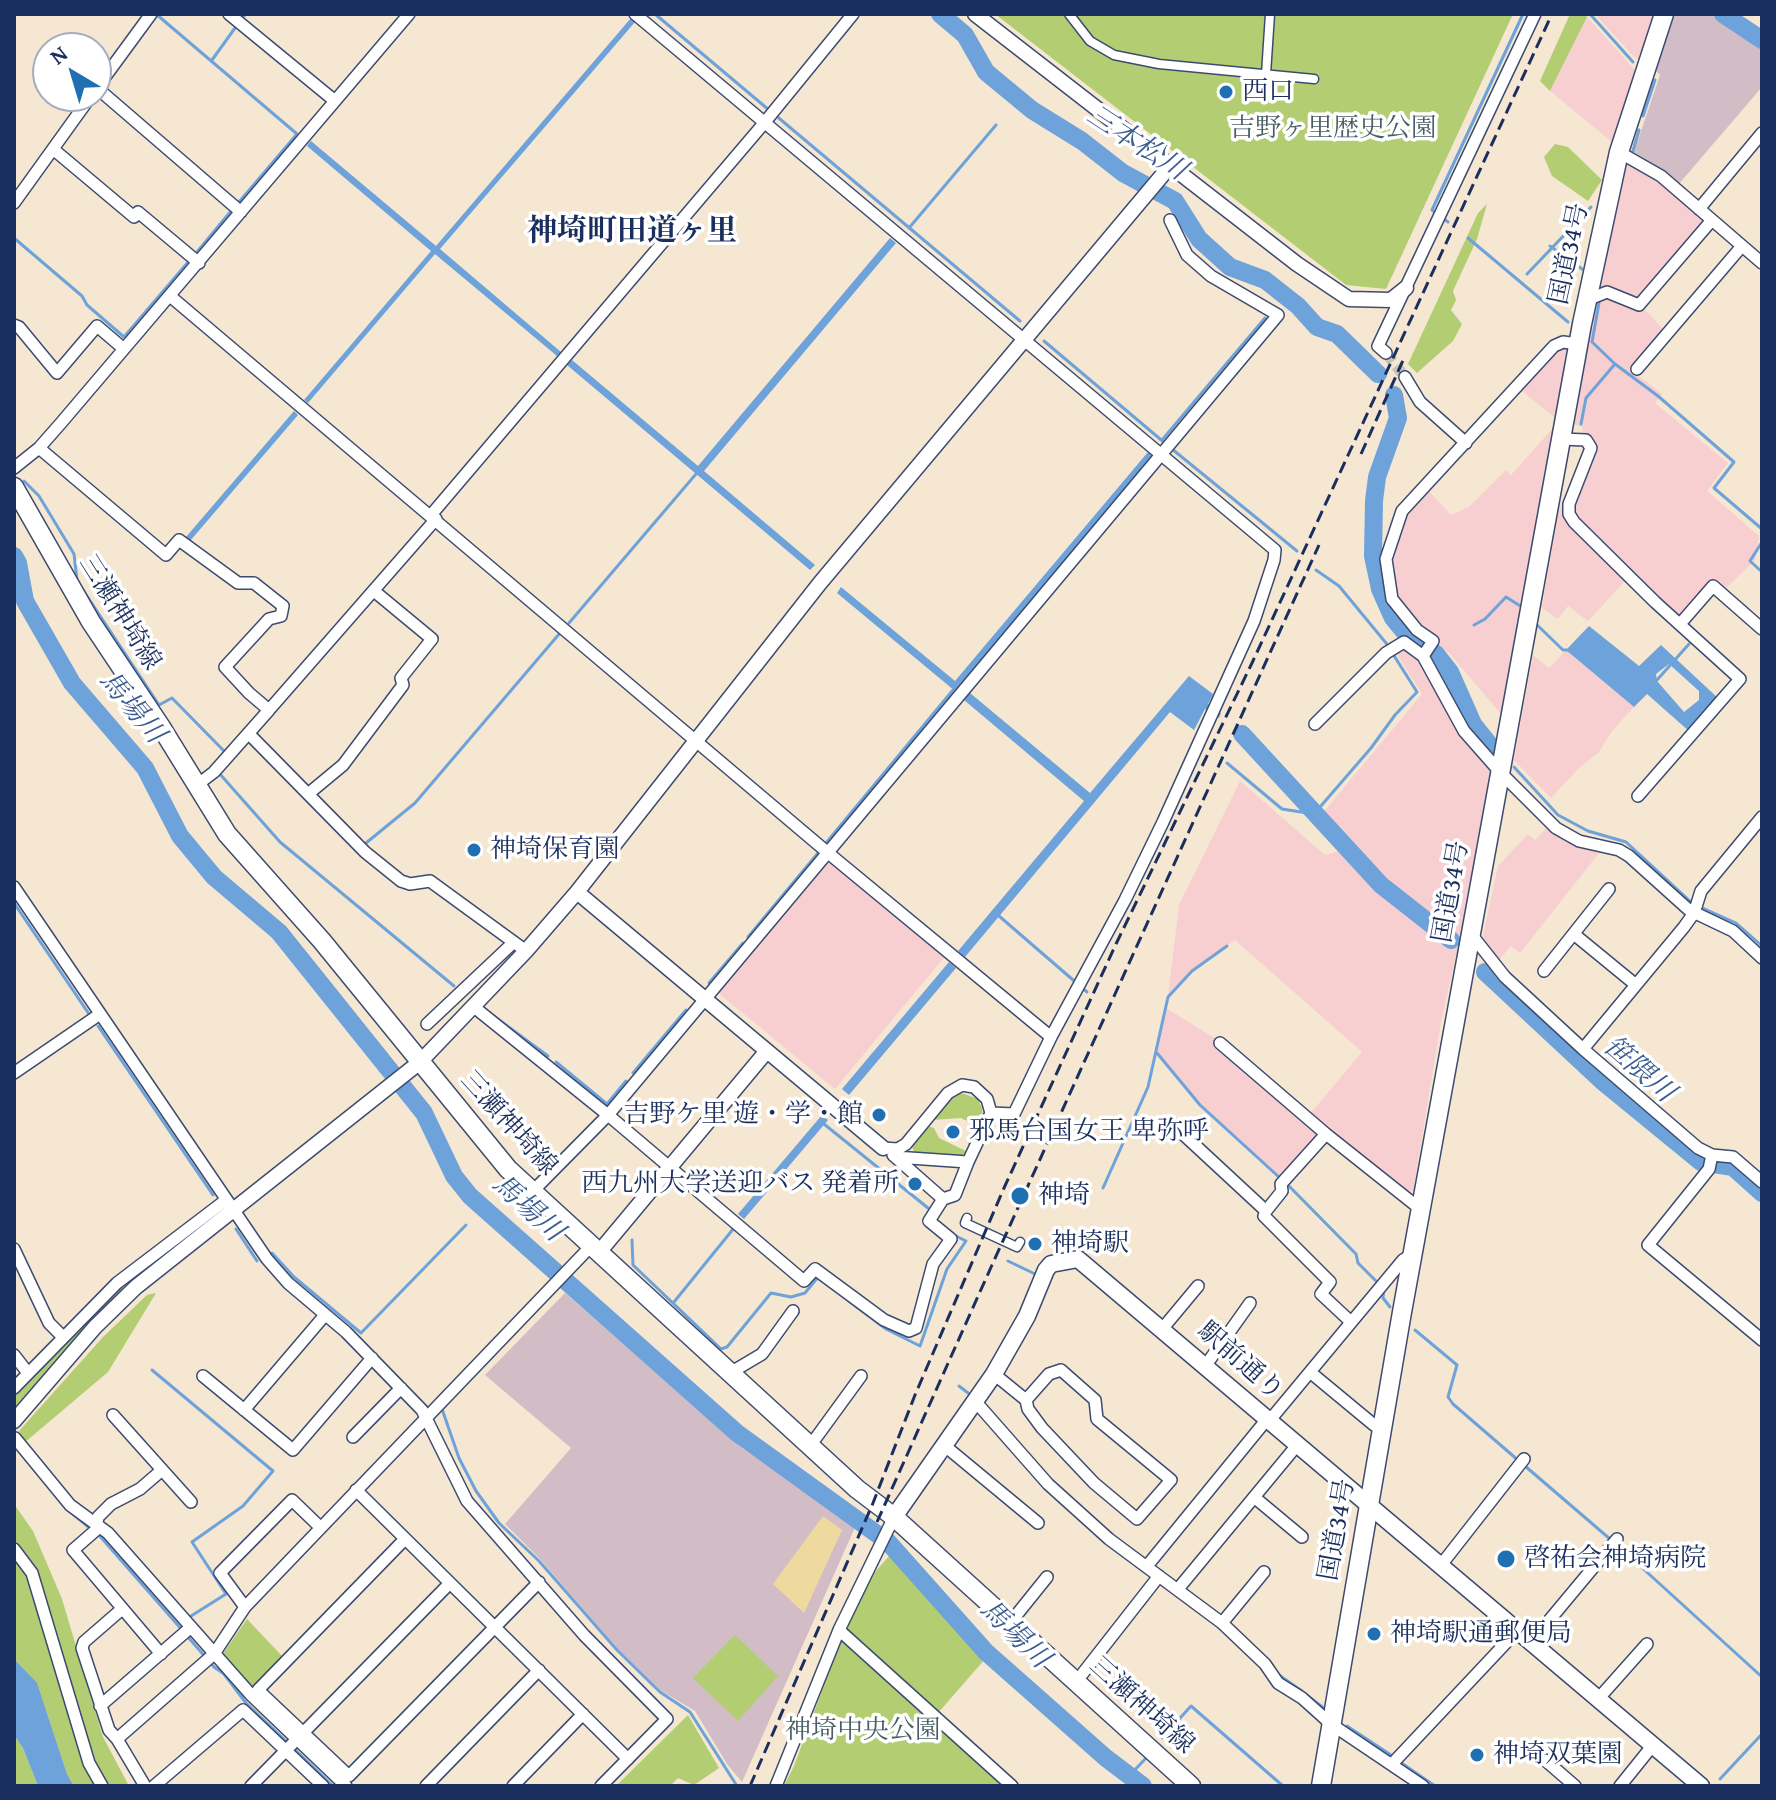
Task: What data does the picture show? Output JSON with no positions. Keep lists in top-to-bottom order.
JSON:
{
  "streets": {
    "main road": ["国道34号", "三瀬神埼線", "駅前通り"]
  },
  "crossings": [
    ["国道34号", "駅前通り"]
  ],
  "districts": ["神埼町田道ヶ里"],
  "water": ["三本松川", "馬場川", "笹隈川"],
  "parks": ["吉野ヶ里歴史公園", "神埼中央公園"],
  "places": [
    "西口",
    "神埼保育園",
    "吉野ケ里 遊・学・館",
    "邪馬台国女王 卑弥呼",
    "西九州大学送迎バス 発着所",
    "神埼",
    "神埼駅",
    "啓祐会神埼病院",
    "神埼駅通郵便局",
    "神埼双葉園"
  ],
  "north": "top left"
}
